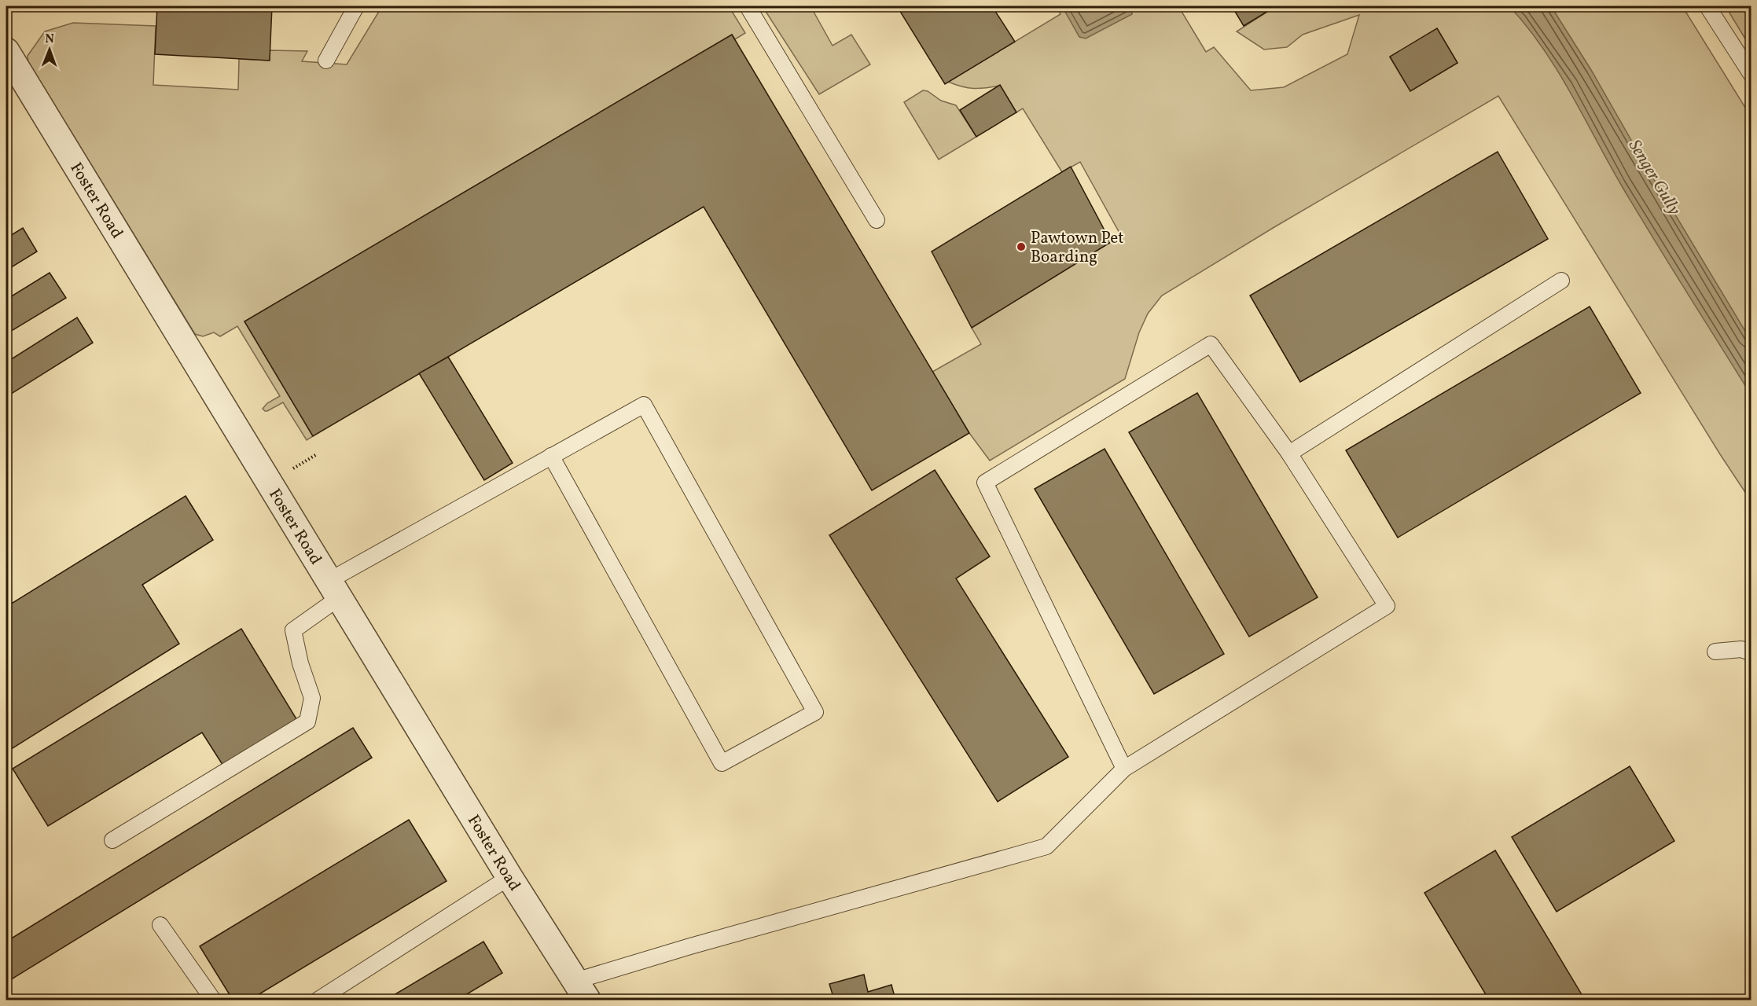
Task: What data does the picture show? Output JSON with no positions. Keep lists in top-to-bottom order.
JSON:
{
  "streets": {
    "street": ["Foster Road"]
  },
  "water": ["Senger Gully"],
  "places": ["Pawtown Pet Boarding"],
  "north": "top"
}
